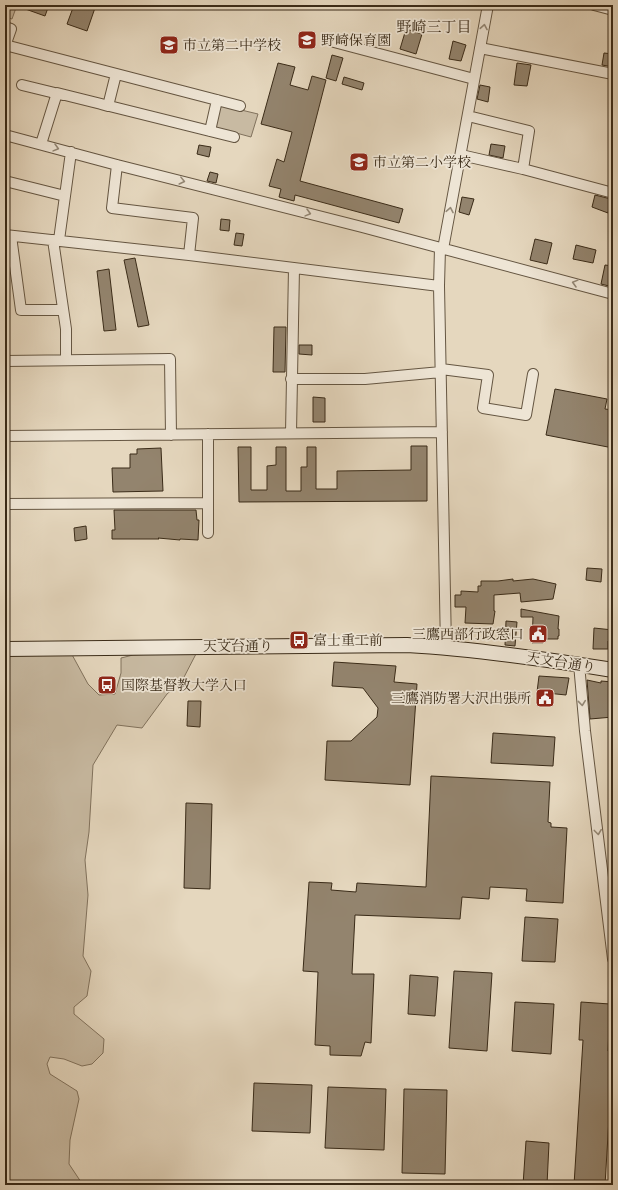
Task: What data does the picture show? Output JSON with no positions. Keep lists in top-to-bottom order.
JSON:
{
  "streets": {
    "main road": ["天文台通り"]
  },
  "districts": ["野崎三丁目"],
  "places": {
    "school or university": ["野崎保育園", "市立第二中学校", "市立第二小学校"],
    "public building": ["三鷹西部行政窓口", "三鷹消防署大沢出張所"],
    "bus stop": ["富士重工前", "国際基督教大学入口"]
  }
}
